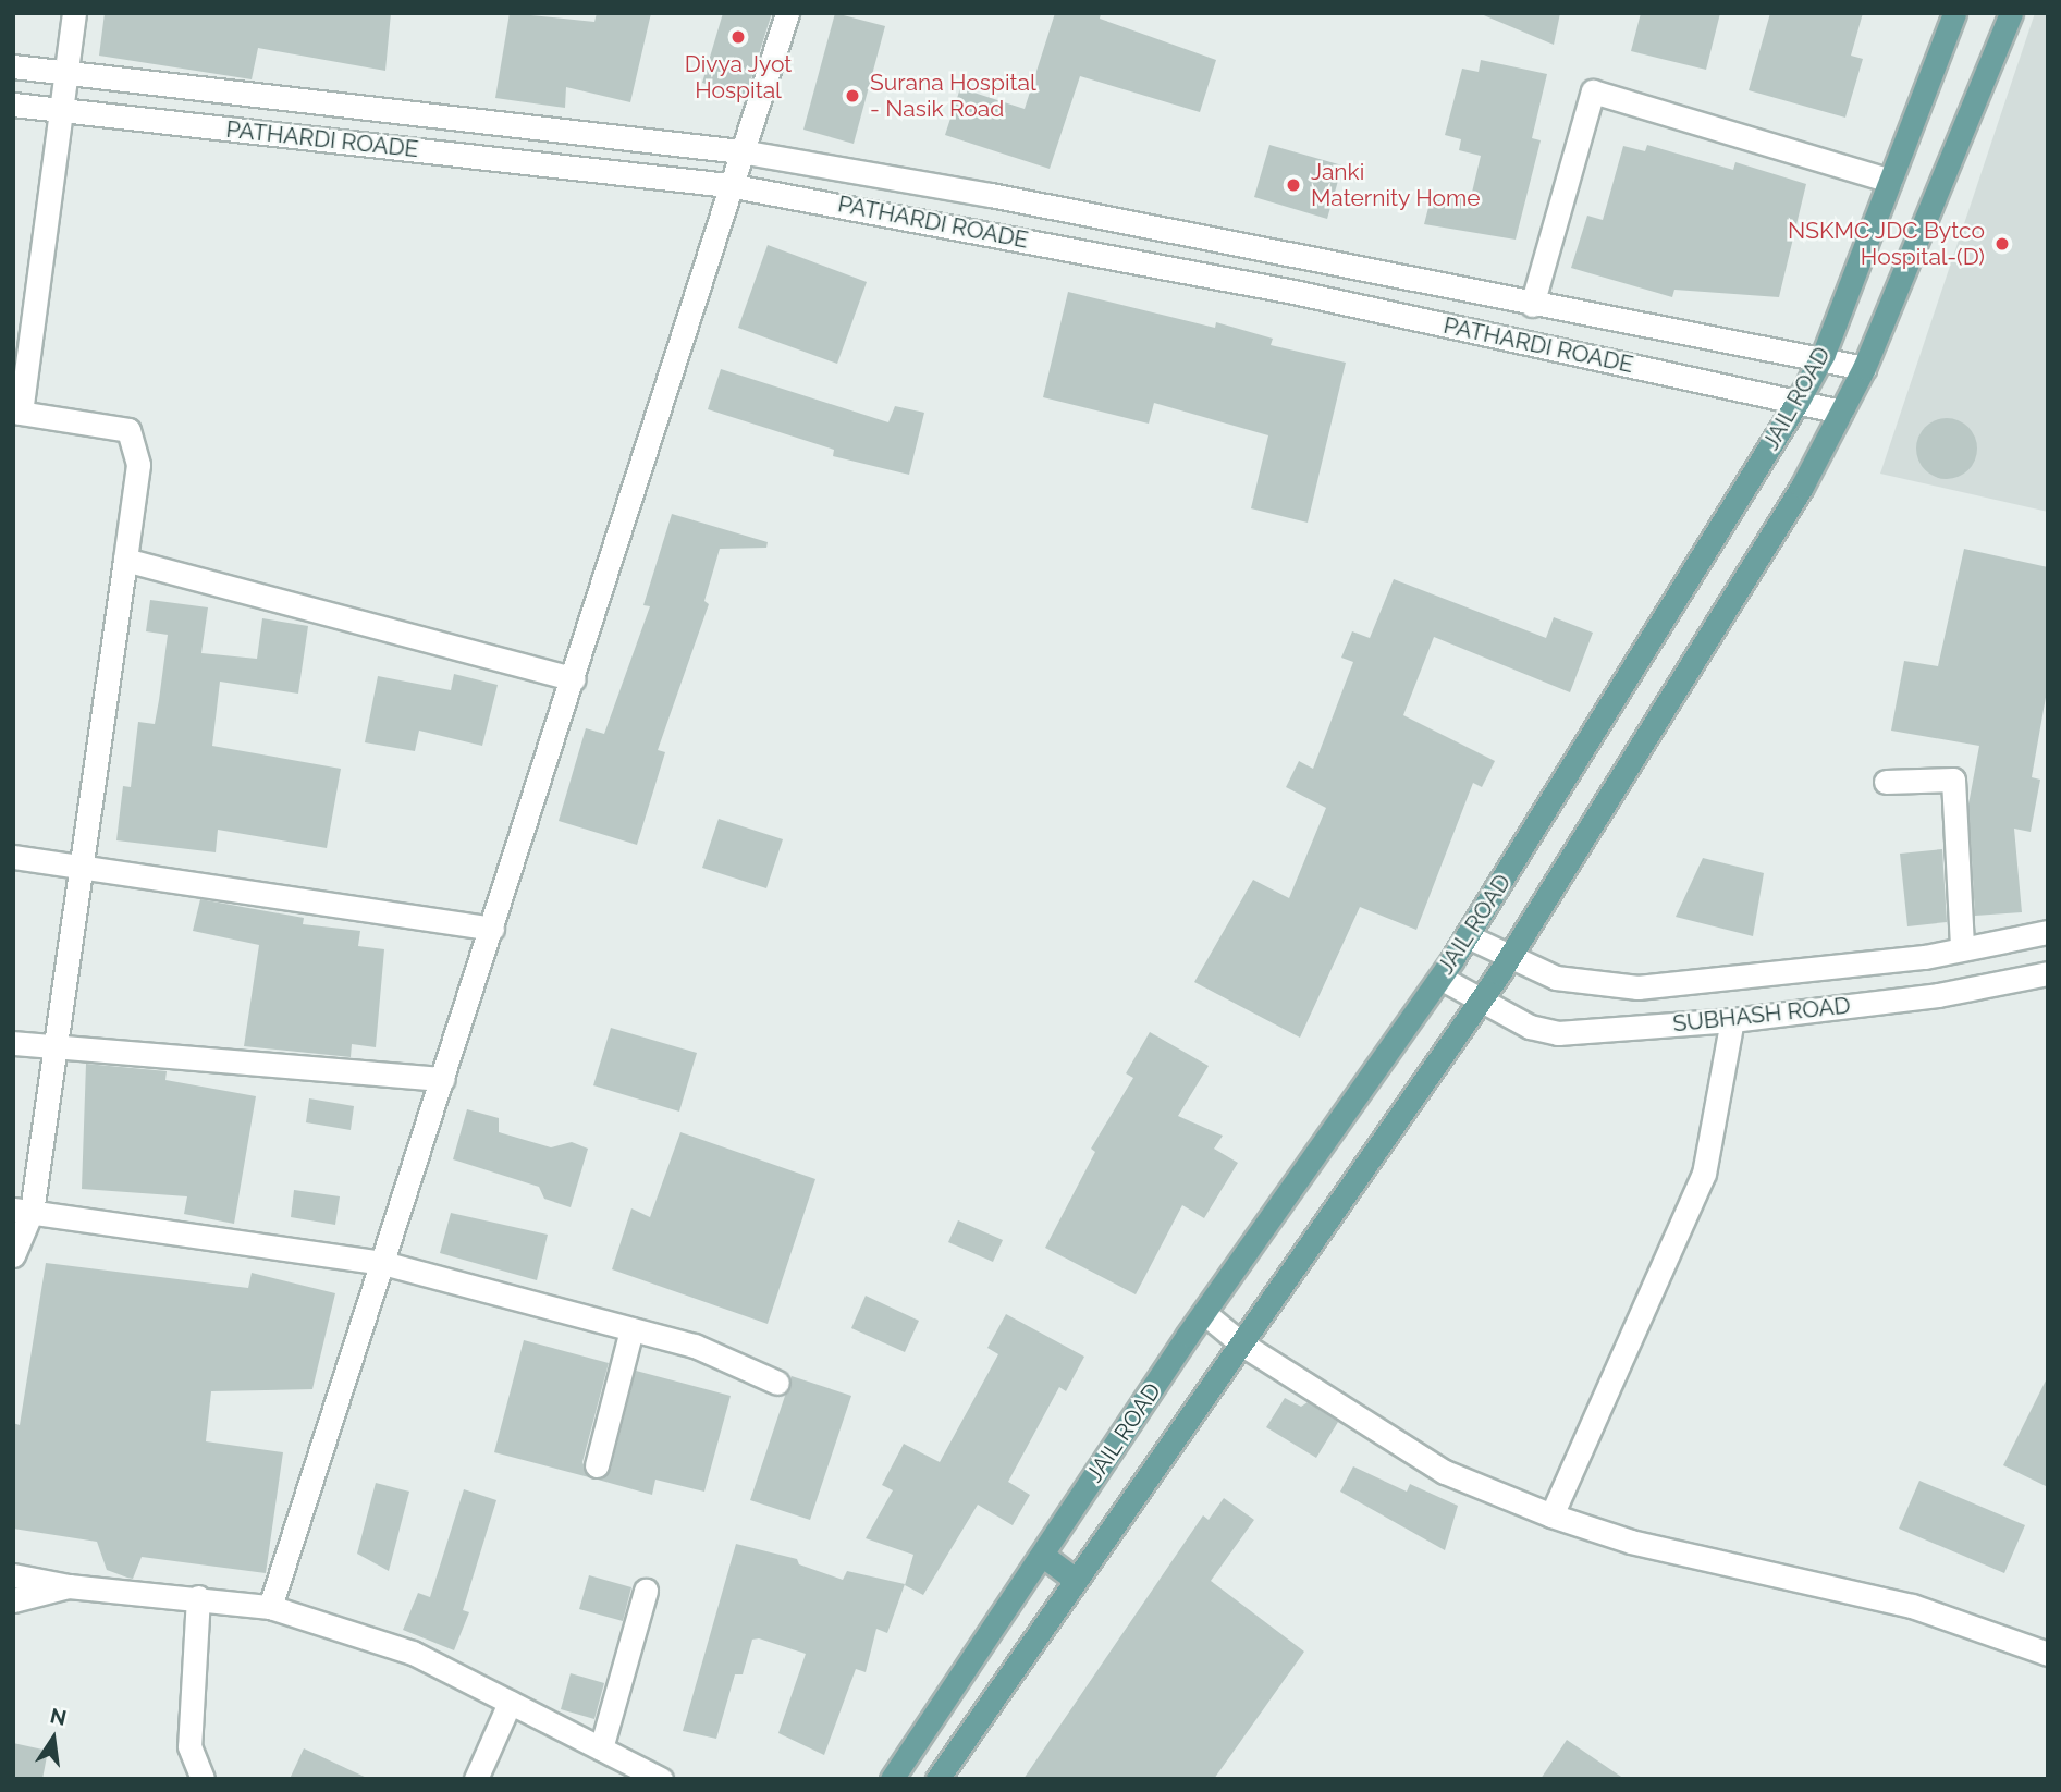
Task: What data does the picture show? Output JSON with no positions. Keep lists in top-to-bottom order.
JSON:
{
  "streets": {
    "main road": ["JAIL ROAD"],
    "street": ["PATHARDI ROADE", "SUBHASH ROAD"]
  },
  "crossings": [
    ["PATHARDI ROADE", "JAIL ROAD"],
    ["JAIL ROAD", "SUBHASH ROAD"]
  ],
  "places": [
    "Divya Jyot Hospital",
    "Surana Hospital - Nasik Road",
    "Janki Maternity Home",
    "NSKMC JDC Bytco Hospital-(D)"
  ],
  "north": "top"
}
